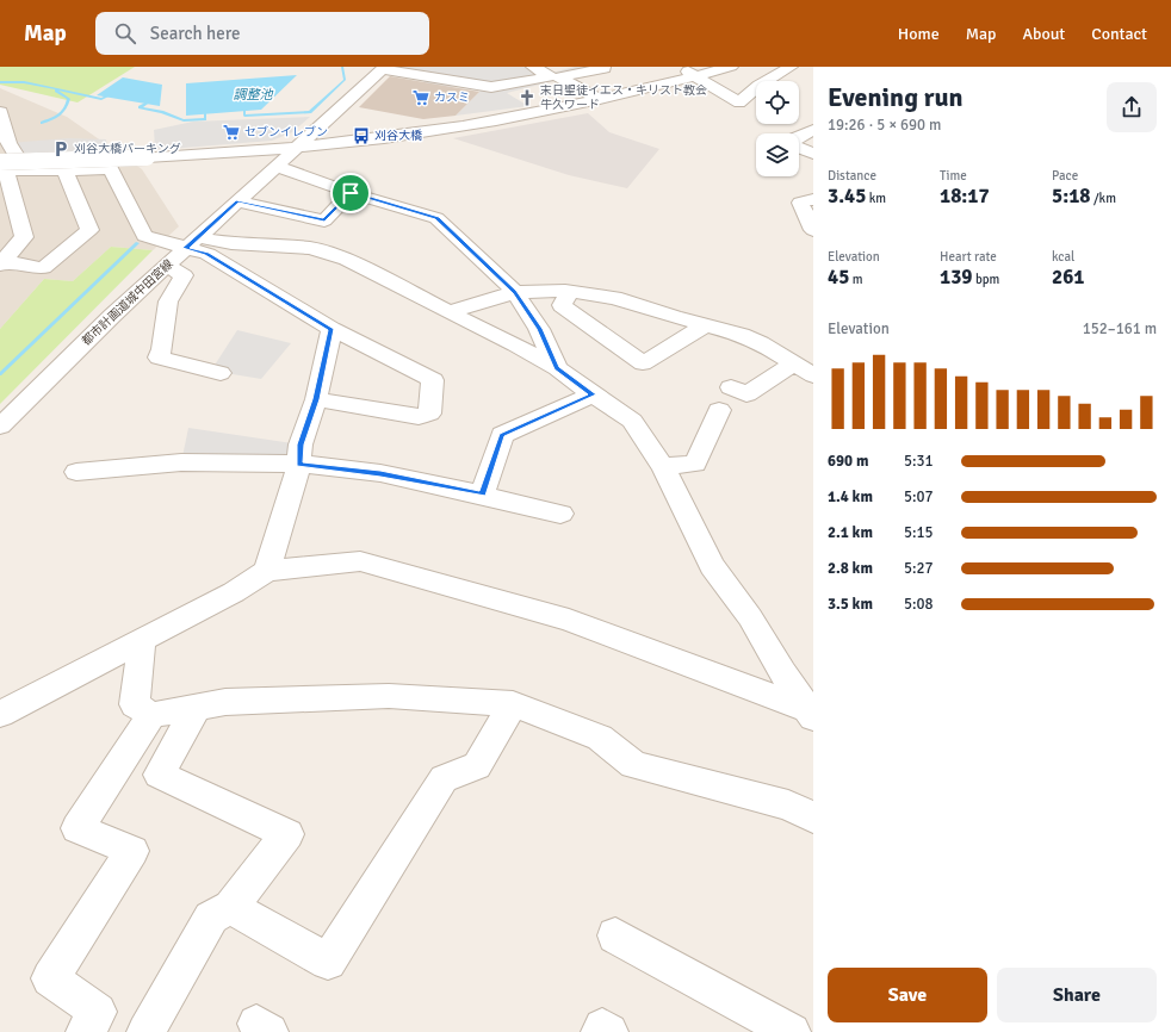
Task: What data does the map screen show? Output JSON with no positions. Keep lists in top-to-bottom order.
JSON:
{
  "streets": {
    "street": ["都市計画道城中田宮線"]
  },
  "water": ["調整池"],
  "places": {
    "supermarket": ["カスミ", "セブンイレブン"],
    "church": ["末日聖徒イエス・キリスト教会 牛久ワード"],
    "bus stop": ["刈谷大橋"],
    "parking": ["刈谷大橋パーキング"]
  },
  "page": {
    "header": "Map",
    "search": "Search here",
    "nav": [
      "Home",
      "Map",
      "About",
      "Contact"
    ],
    "heading": ["Evening run", "19:26 · 5 × 690 m"],
    "stats": [
      ["Distance", "3.45 km"],
      ["Time", "18:17"],
      ["Pace", "5:18 /km"],
      ["Elevation", "45 m"],
      ["Heart rate", "139 bpm"],
      ["kcal", "261"]
    ],
    "chart": ["Elevation", "152–161 m"],
    "list": [
      {
        "name": "690 m",
        "note": "5:31"
      },
      {
        "name": "1.4 km",
        "note": "5:07"
      },
      {
        "name": "2.1 km",
        "note": "5:15"
      },
      {
        "name": "2.8 km",
        "note": "5:27"
      },
      {
        "name": "3.5 km",
        "note": "5:08"
      }
    ],
    "buttons": ["Save", "Share"]
  }
}
